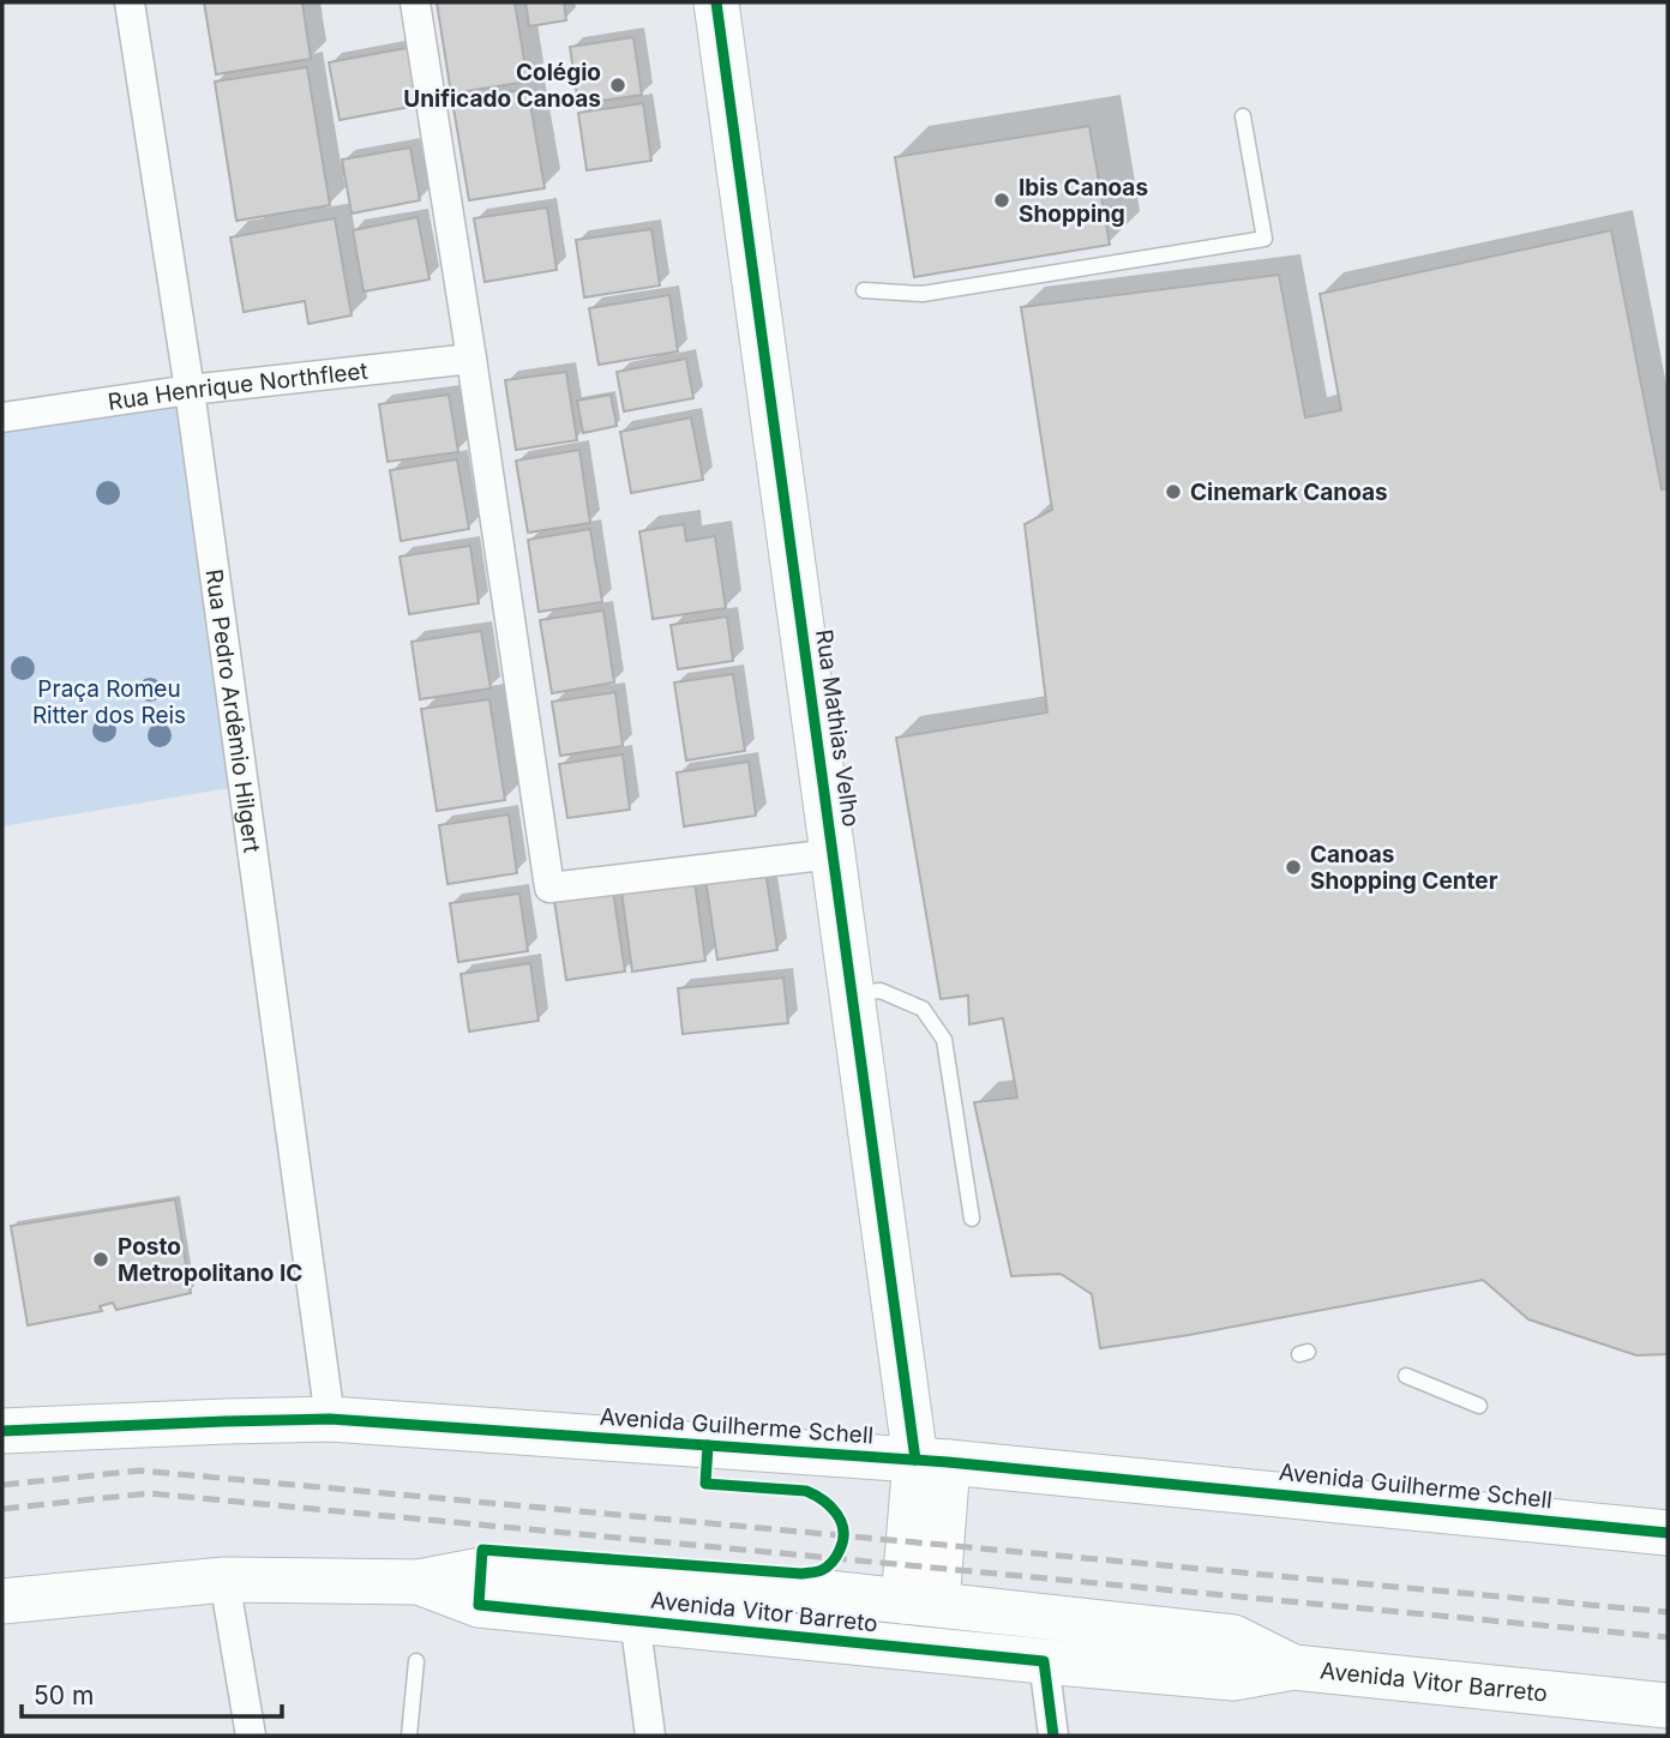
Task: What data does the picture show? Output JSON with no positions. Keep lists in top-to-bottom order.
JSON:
{
  "streets": {
    "main road": ["Rua Mathias Velho", "Avenida Guilherme Schell", "Avenida Vitor Barreto"],
    "street": ["Rua Henrique Northfleet", "Rua Pedro Ardêmio Hilgert"]
  },
  "crossings": [
    ["Rua Henrique Northfleet", "Rua Pedro Ardêmio Hilgert"],
    ["Rua Pedro Ardêmio Hilgert", "Avenida Guilherme Schell"],
    ["Rua Mathias Velho", "Avenida Guilherme Schell"]
  ],
  "parks": ["Praça Romeu Ritter dos Reis"],
  "places": [
    "Colégio Unificado Canoas",
    "Ibis Canoas Shopping",
    "Cinemark Canoas",
    "Canoas Shopping Center",
    "Posto Metropolitano IC"
  ],
  "scale_bar": "50 m"
}
